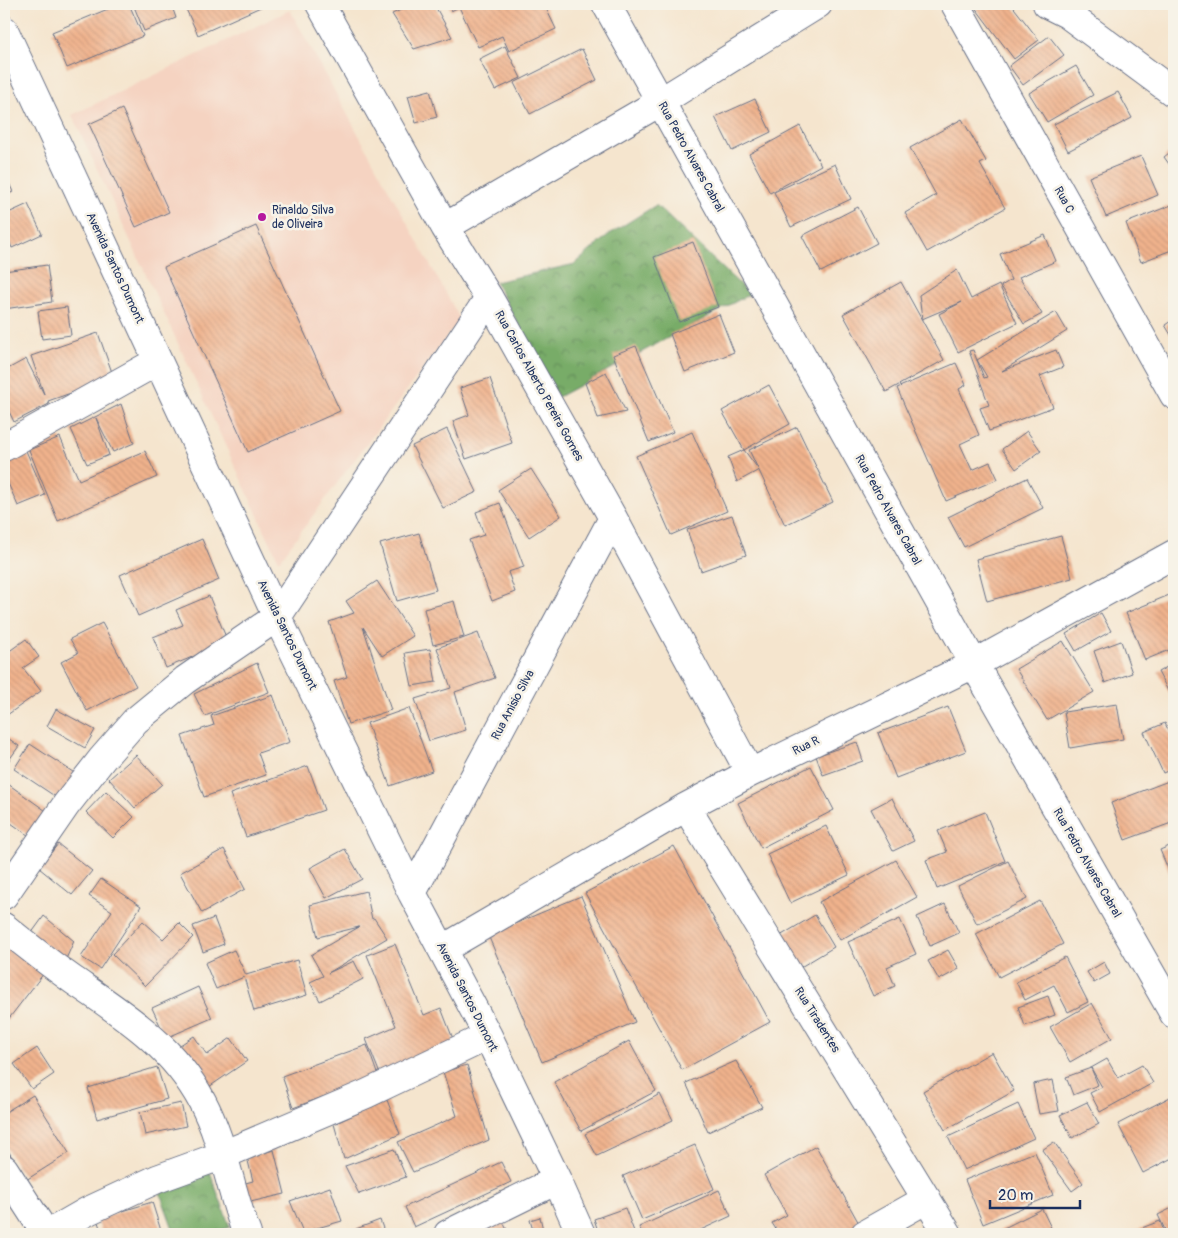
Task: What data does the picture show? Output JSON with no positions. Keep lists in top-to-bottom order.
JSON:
{
  "streets": {
    "street": [
      "Rua Pedro Alvares Cabral",
      "Rua C",
      "Avenida Santos Dumont",
      "Rua Carlos Alberto Pereira Gomes",
      "Rua Anisio Silva",
      "Rua R",
      "Rua Tiradentes"
    ]
  },
  "crossings": [
    ["Rua Pedro Alvares Cabral", "Rua R"],
    ["Avenida Santos Dumont", "Rua Anisio Silva"],
    ["Avenida Santos Dumont", "Rua R"],
    ["Rua Carlos Alberto Pereira Gomes", "Rua Anisio Silva"],
    ["Rua Carlos Alberto Pereira Gomes", "Rua R"],
    ["Rua R", "Rua Tiradentes"]
  ],
  "places": ["Rinaldo Silva de Oliveira"],
  "scale_bar": "20 m"
}
